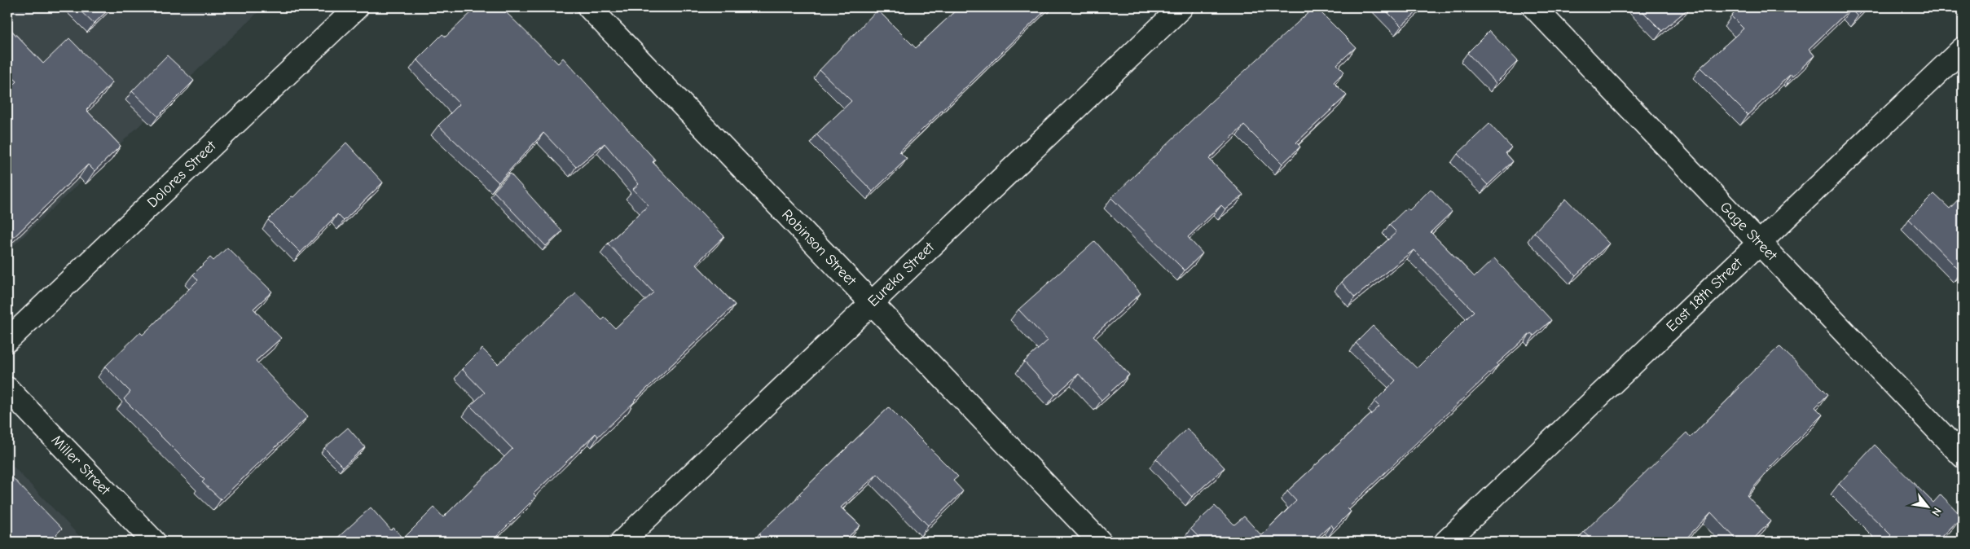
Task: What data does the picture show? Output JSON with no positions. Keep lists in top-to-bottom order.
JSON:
{
  "streets": {
    "street": [
      "Dolores Street",
      "Gage Street",
      "Robinson Street",
      "Eureka Street",
      "East 18th Street",
      "Miller Street"
    ]
  },
  "crossings": [
    ["Gage Street", "East 18th Street"],
    ["Robinson Street", "Eureka Street"]
  ],
  "north": "bottom right"
}
